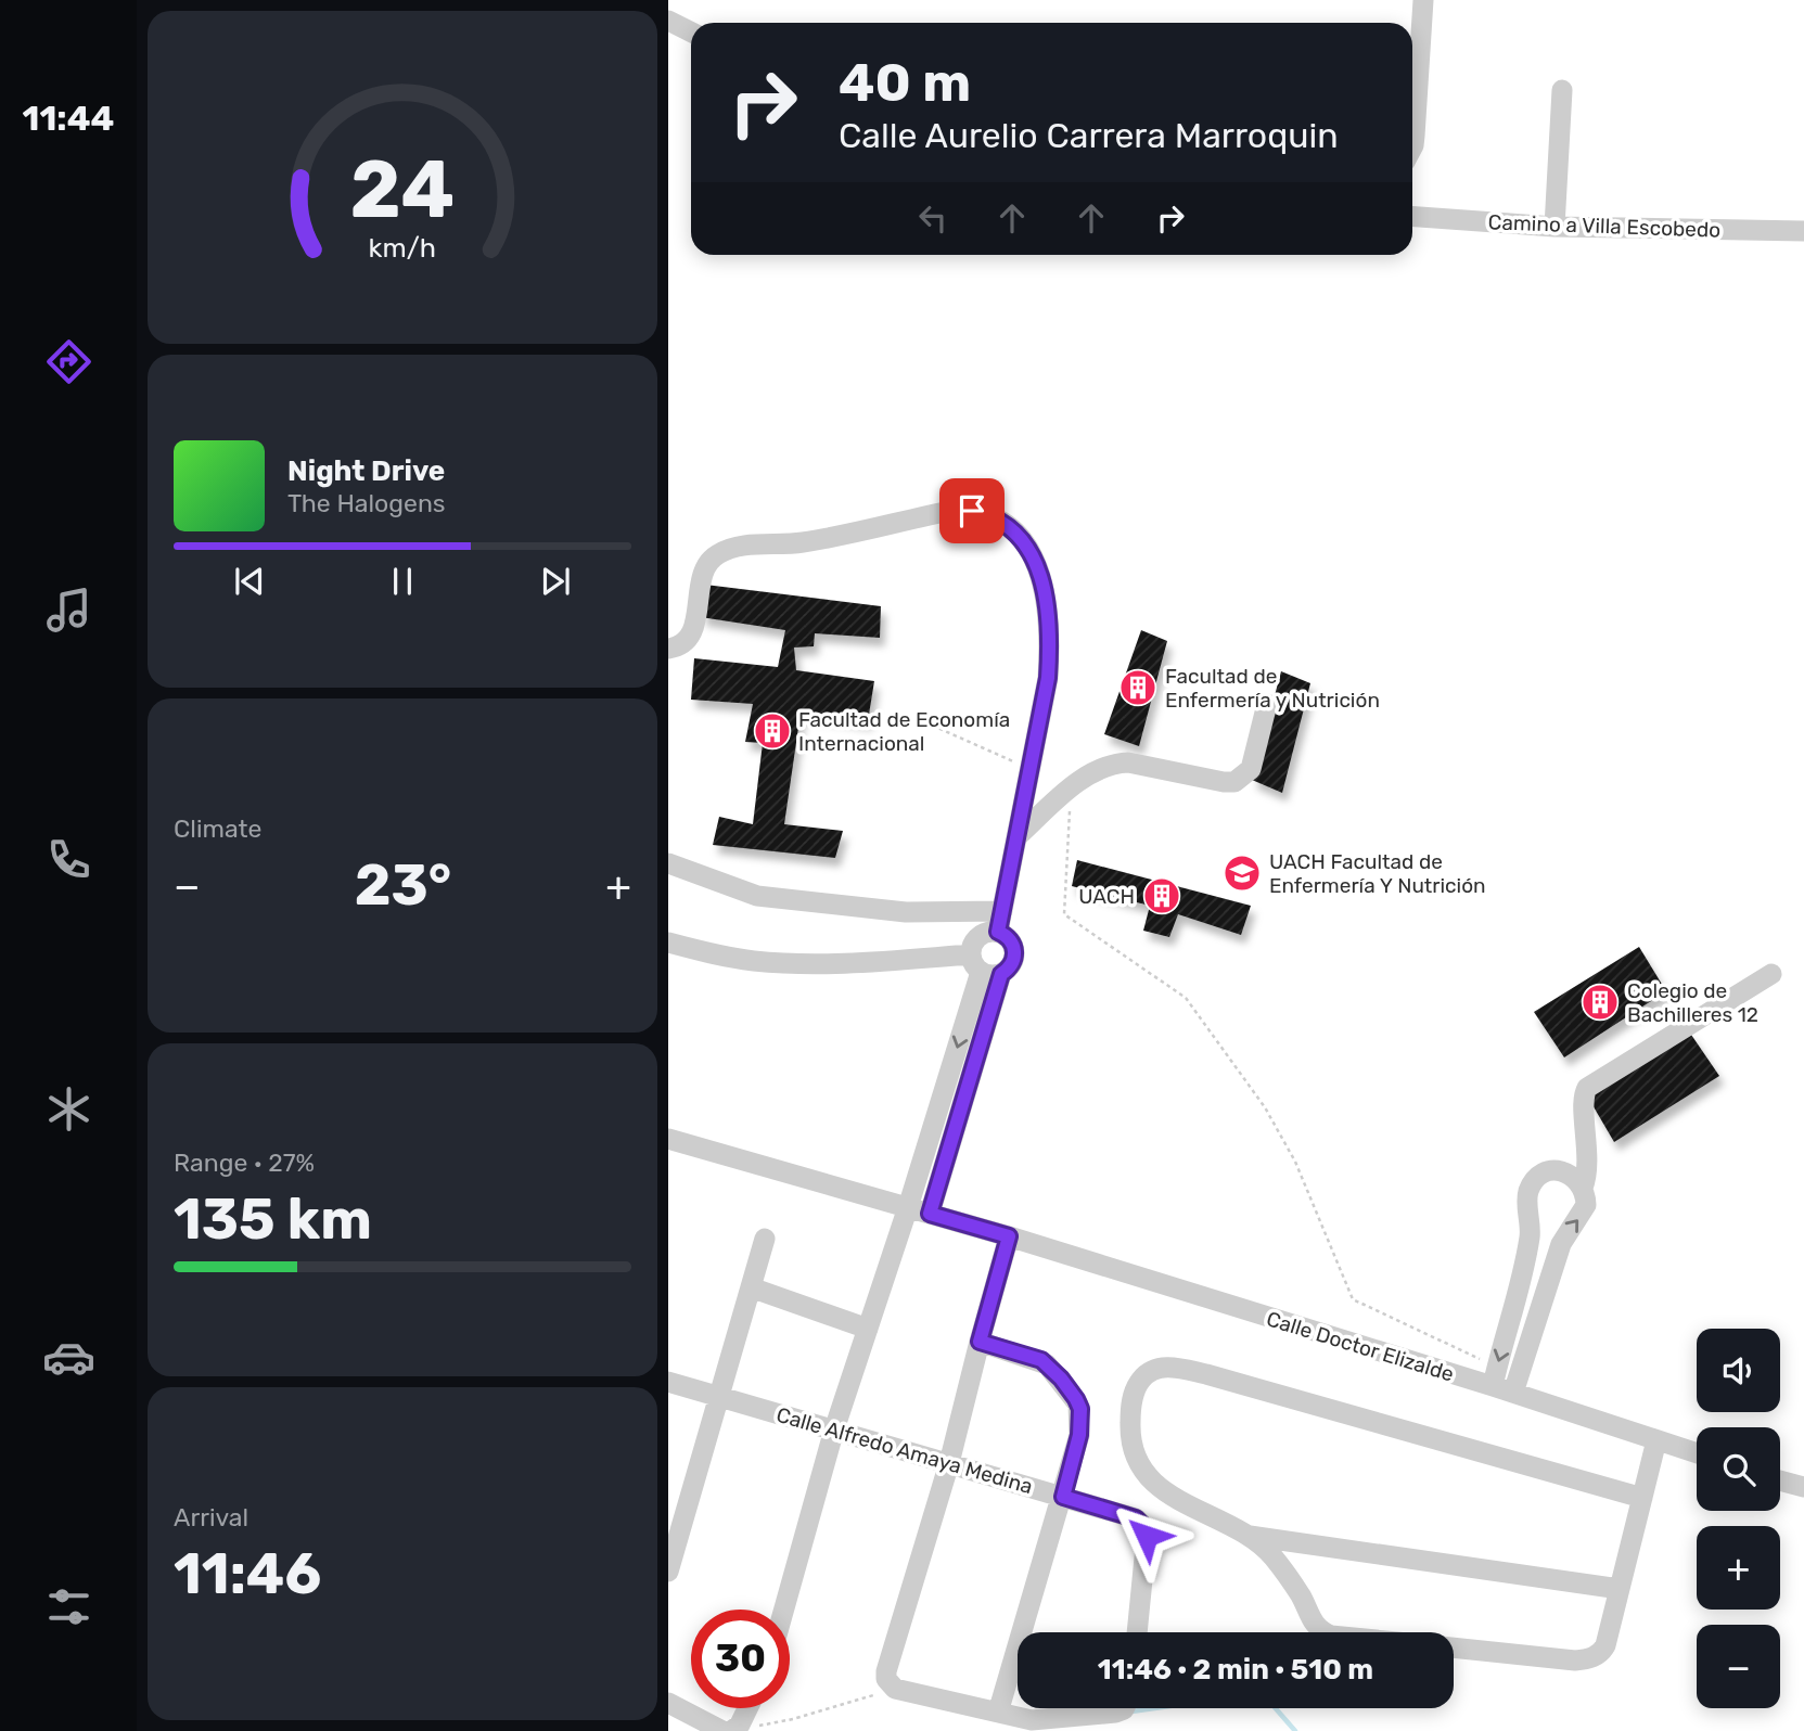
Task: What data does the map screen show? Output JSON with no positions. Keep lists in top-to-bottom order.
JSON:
{
  "streets": {
    "street": ["Camino a Villa Escobedo", "Calle Doctor Elizalde", "Calle Alfredo Amaya Medina"]
  },
  "places": {
    "building": [
      "Facultad de Enfermería y Nutrición",
      "Facultad de Economía Internacional",
      "UACH",
      "Colegio de Bachilleres 12"
    ],
    "school or university": ["UACH Facultad de Enfermería Y Nutrición"]
  },
  "page": {
    "tabs": "11:44",
    "turn": ["40 m", "Calle Aurelio Carrera Marroquin"],
    "song": ["Night Drive", "The Halogens"],
    "tile": [
      "Climate",
      ["Range · 27%", "135 km"],
      ["Arrival", "11:46"]
    ],
    "heat": ["−", "23°", "+"],
    "map_buttons": ["+", "−"],
    "limit": "30",
    "trip": "11:46 · 2 min · 510 m",
    "gauge": ["24", "km/h"]
  }
}
